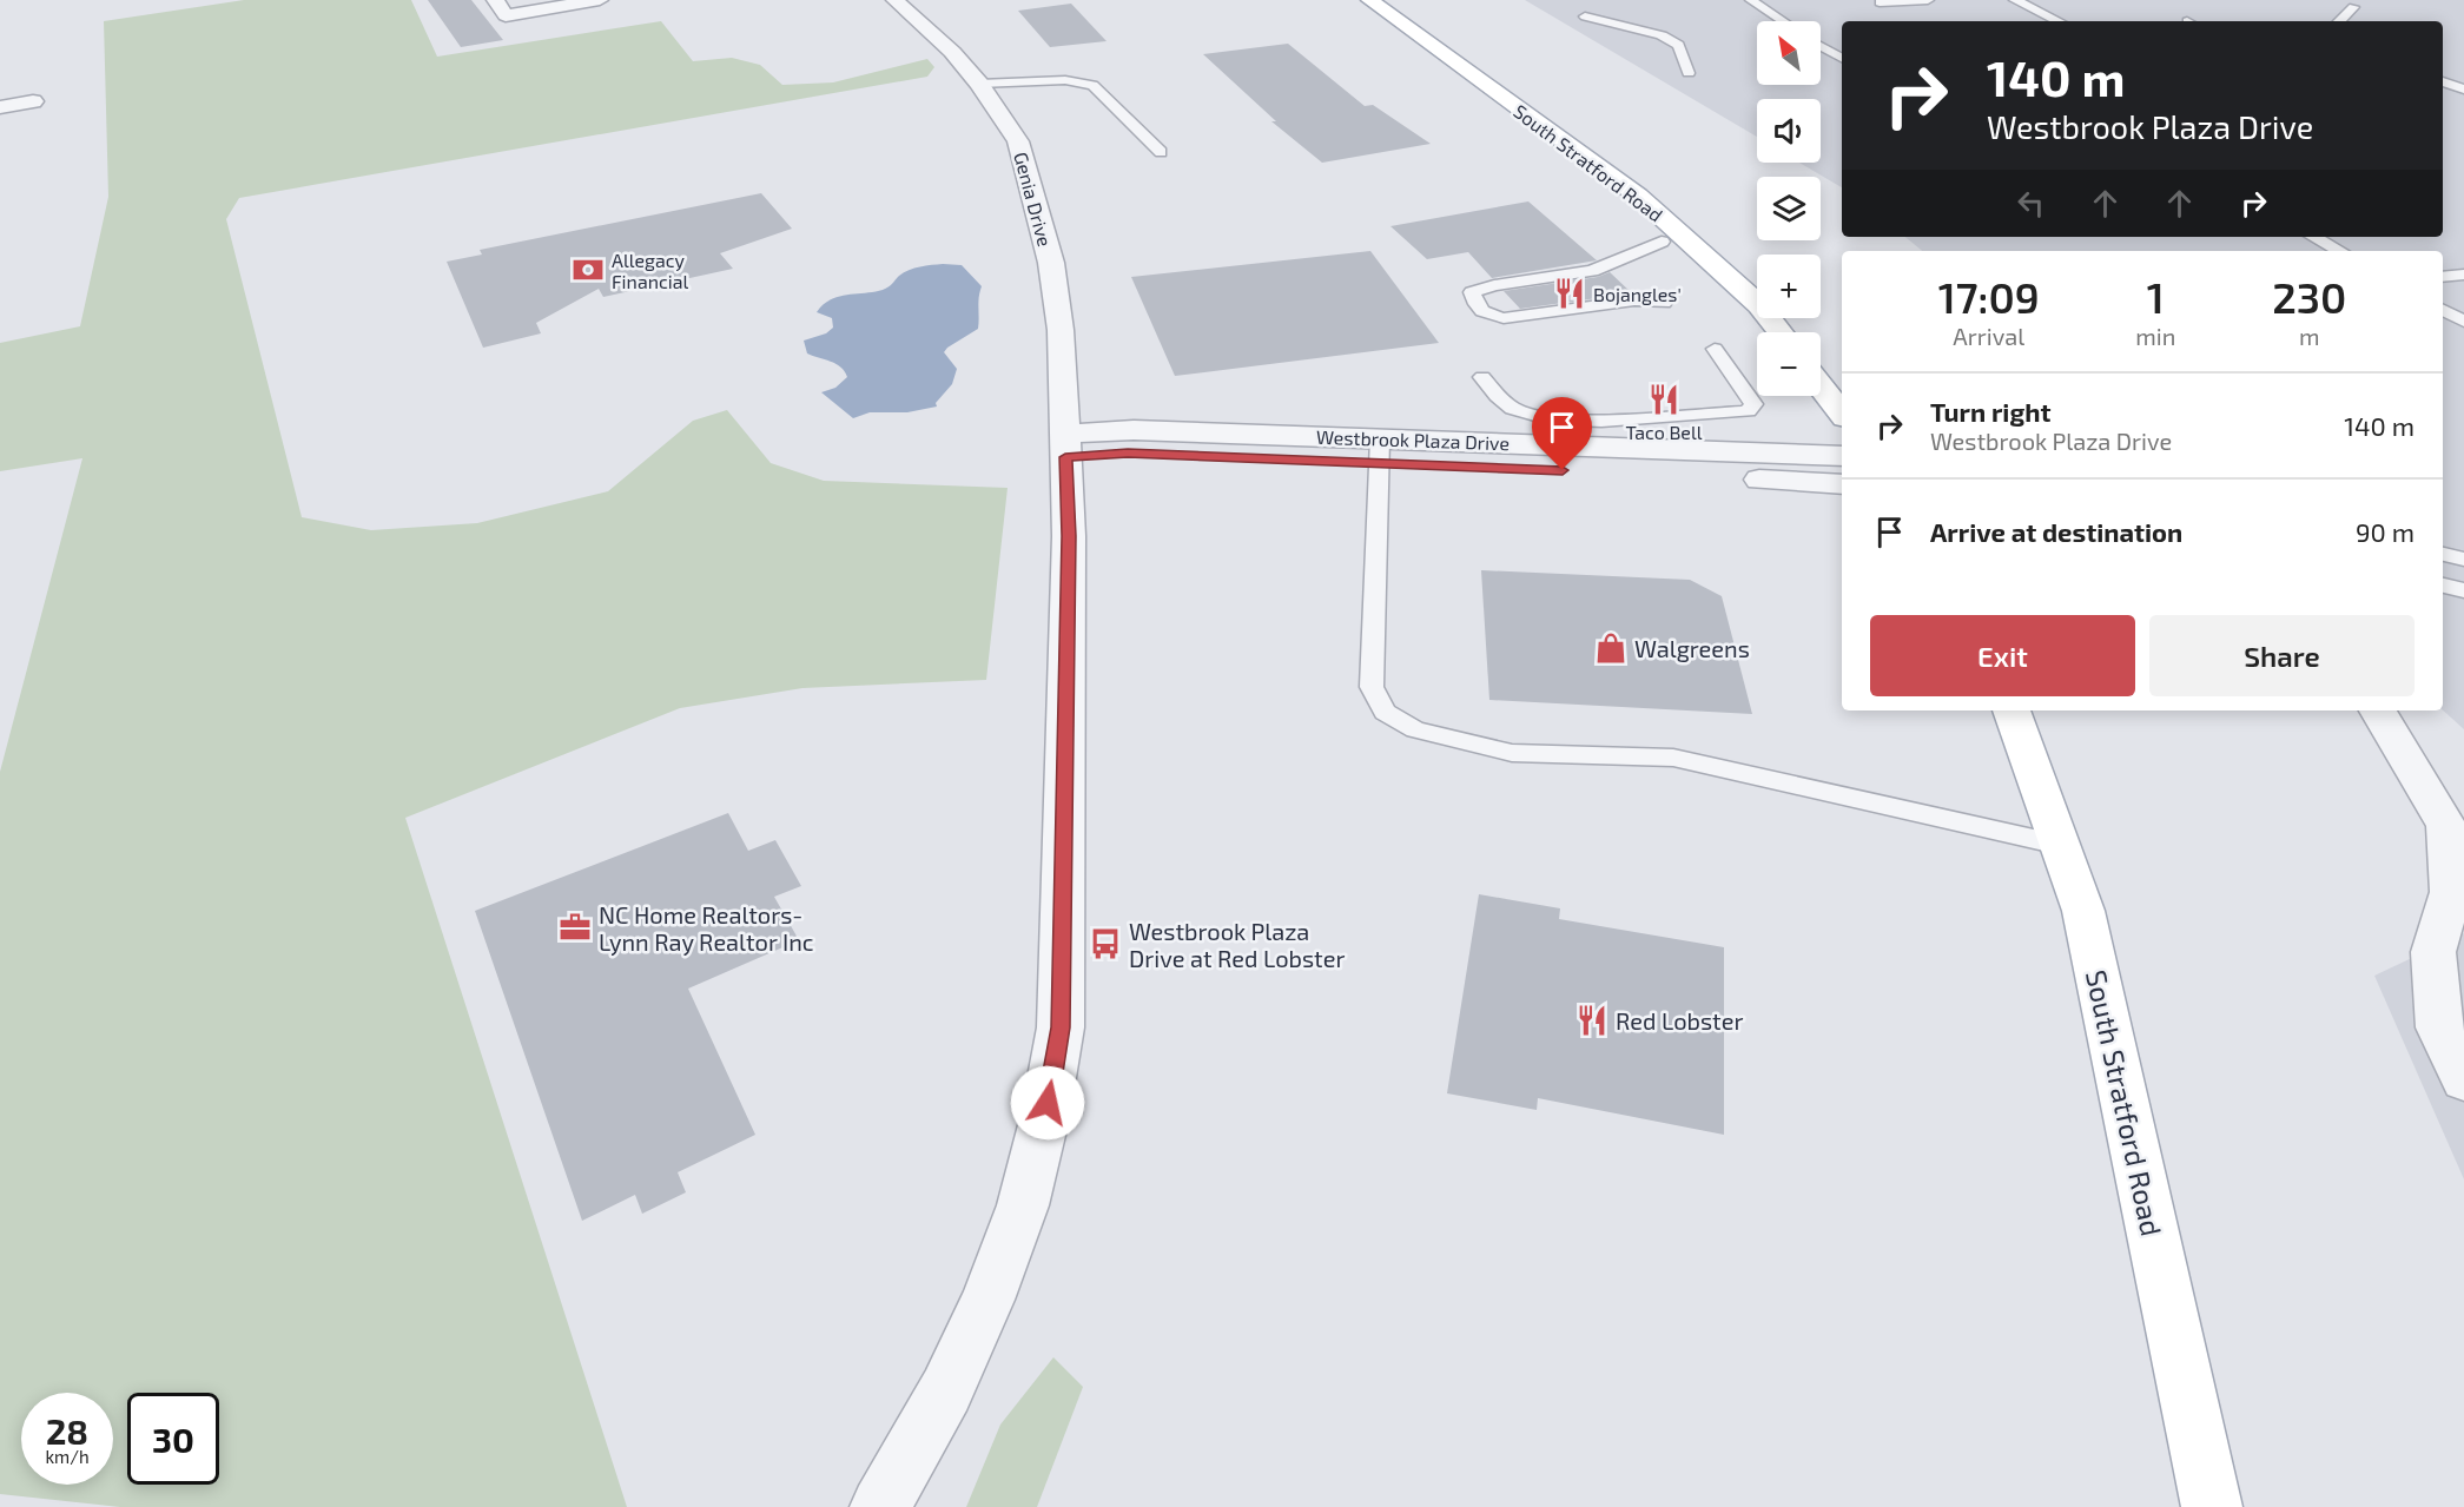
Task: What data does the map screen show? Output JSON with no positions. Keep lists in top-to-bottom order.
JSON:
{
  "streets": {
    "main road": ["South Stratford Road"],
    "street": ["Genia Drive", "Westbrook Plaza Drive"]
  },
  "crossings": [
    ["Genia Drive", "Westbrook Plaza Drive"]
  ],
  "places": {
    "bank": ["Allegacy Financial"],
    "restaurant": ["Bojangles'", "Taco Bell", "Red Lobster"],
    "shop": ["Walgreens"],
    "office": ["NC Home Realtors- Lynn Ray Realtor Inc"],
    "bus stop": ["Westbrook Plaza Drive at Red Lobster"]
  },
  "north": "top left",
  "page": {
    "map_buttons": ["+", "−"],
    "turn": ["140 m", "Westbrook Plaza Drive"],
    "eta": [
      "17:09",
      "Arrival",
      "1",
      "min",
      "230",
      "m"
    ],
    "list": [
      {
        "name": "Turn right",
        "note": "Westbrook Plaza Drive",
        "value": "140 m"
      },
      {
        "name": "Arrive at destination",
        "value": "90 m"
      }
    ],
    "buttons": ["Exit", "Share"],
    "speed": "28 km/h",
    "limit": "30"
  }
}
